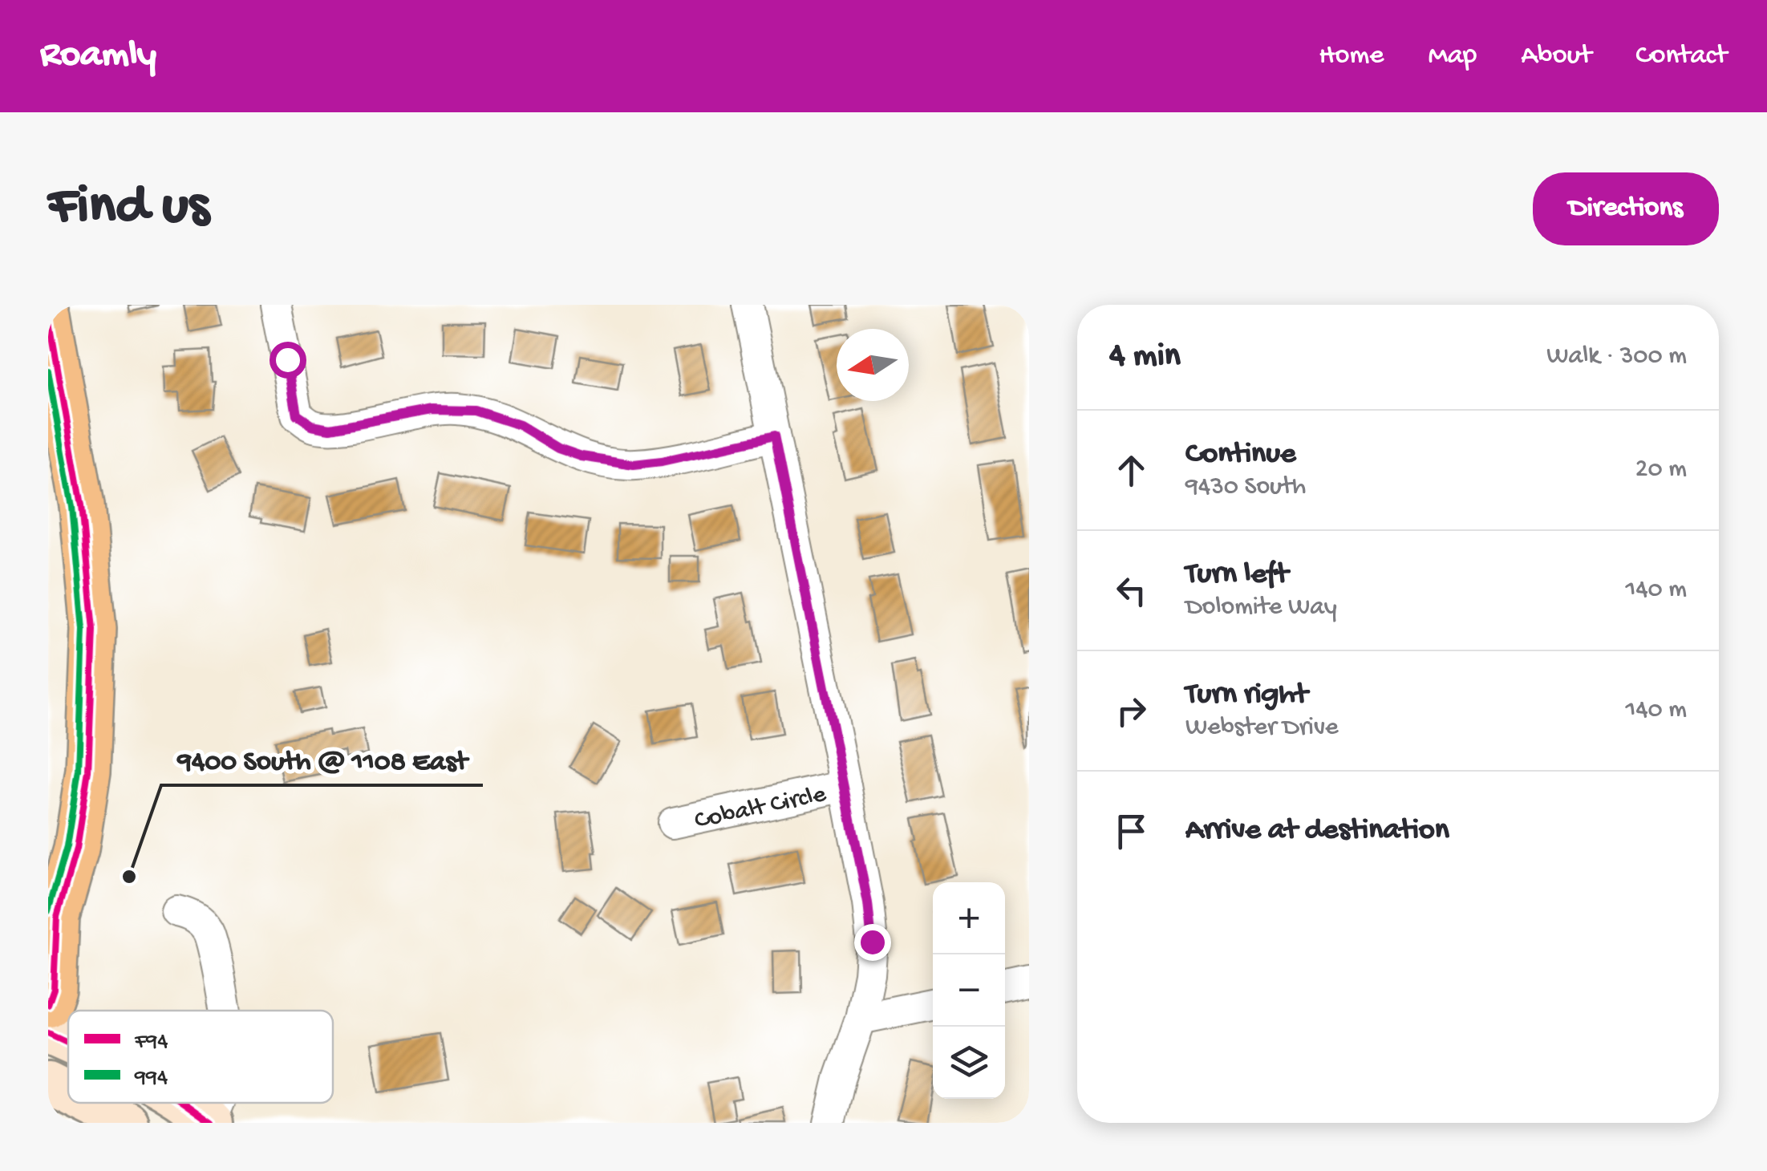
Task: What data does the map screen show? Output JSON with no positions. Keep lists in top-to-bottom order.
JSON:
{
  "streets": {
    "street": ["Cobalt Circle"]
  },
  "places": ["9400 South @ 1108 East"],
  "lines": ["transit line F94", "transit line 994"],
  "legend": ["F94", "994"],
  "north": "left",
  "page": {
    "header": "Roamly",
    "nav": [
      "Home",
      "Map",
      "About",
      "Contact"
    ],
    "buttons": "Directions",
    "title": "Find us",
    "heading": ["4 min", "Walk · 300 m"],
    "list": [
      ["Continue", "9430 South", "20 m"],
      ["Turn left", "Dolomite Way", "140 m"],
      ["Turn right", "Webster Drive", "140 m"],
      "Arrive at destination"
    ],
    "map_buttons": ["+", "−"]
  }
}
